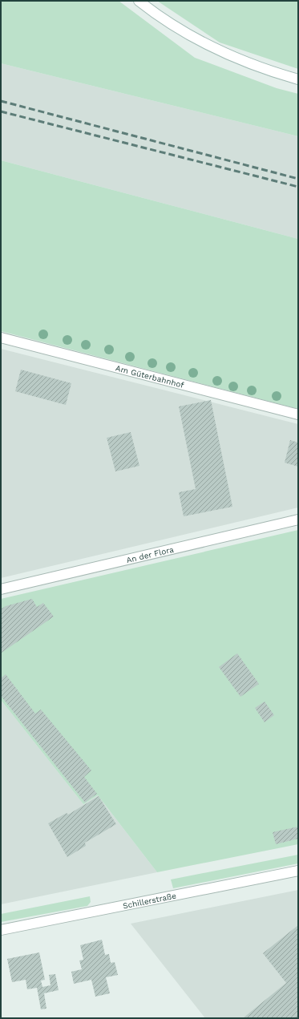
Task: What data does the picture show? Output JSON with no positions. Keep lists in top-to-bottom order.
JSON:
{
  "streets": {
    "street": ["Am Güterbahnhof", "An der Flora", "Schillerstraße"]
  }
}
